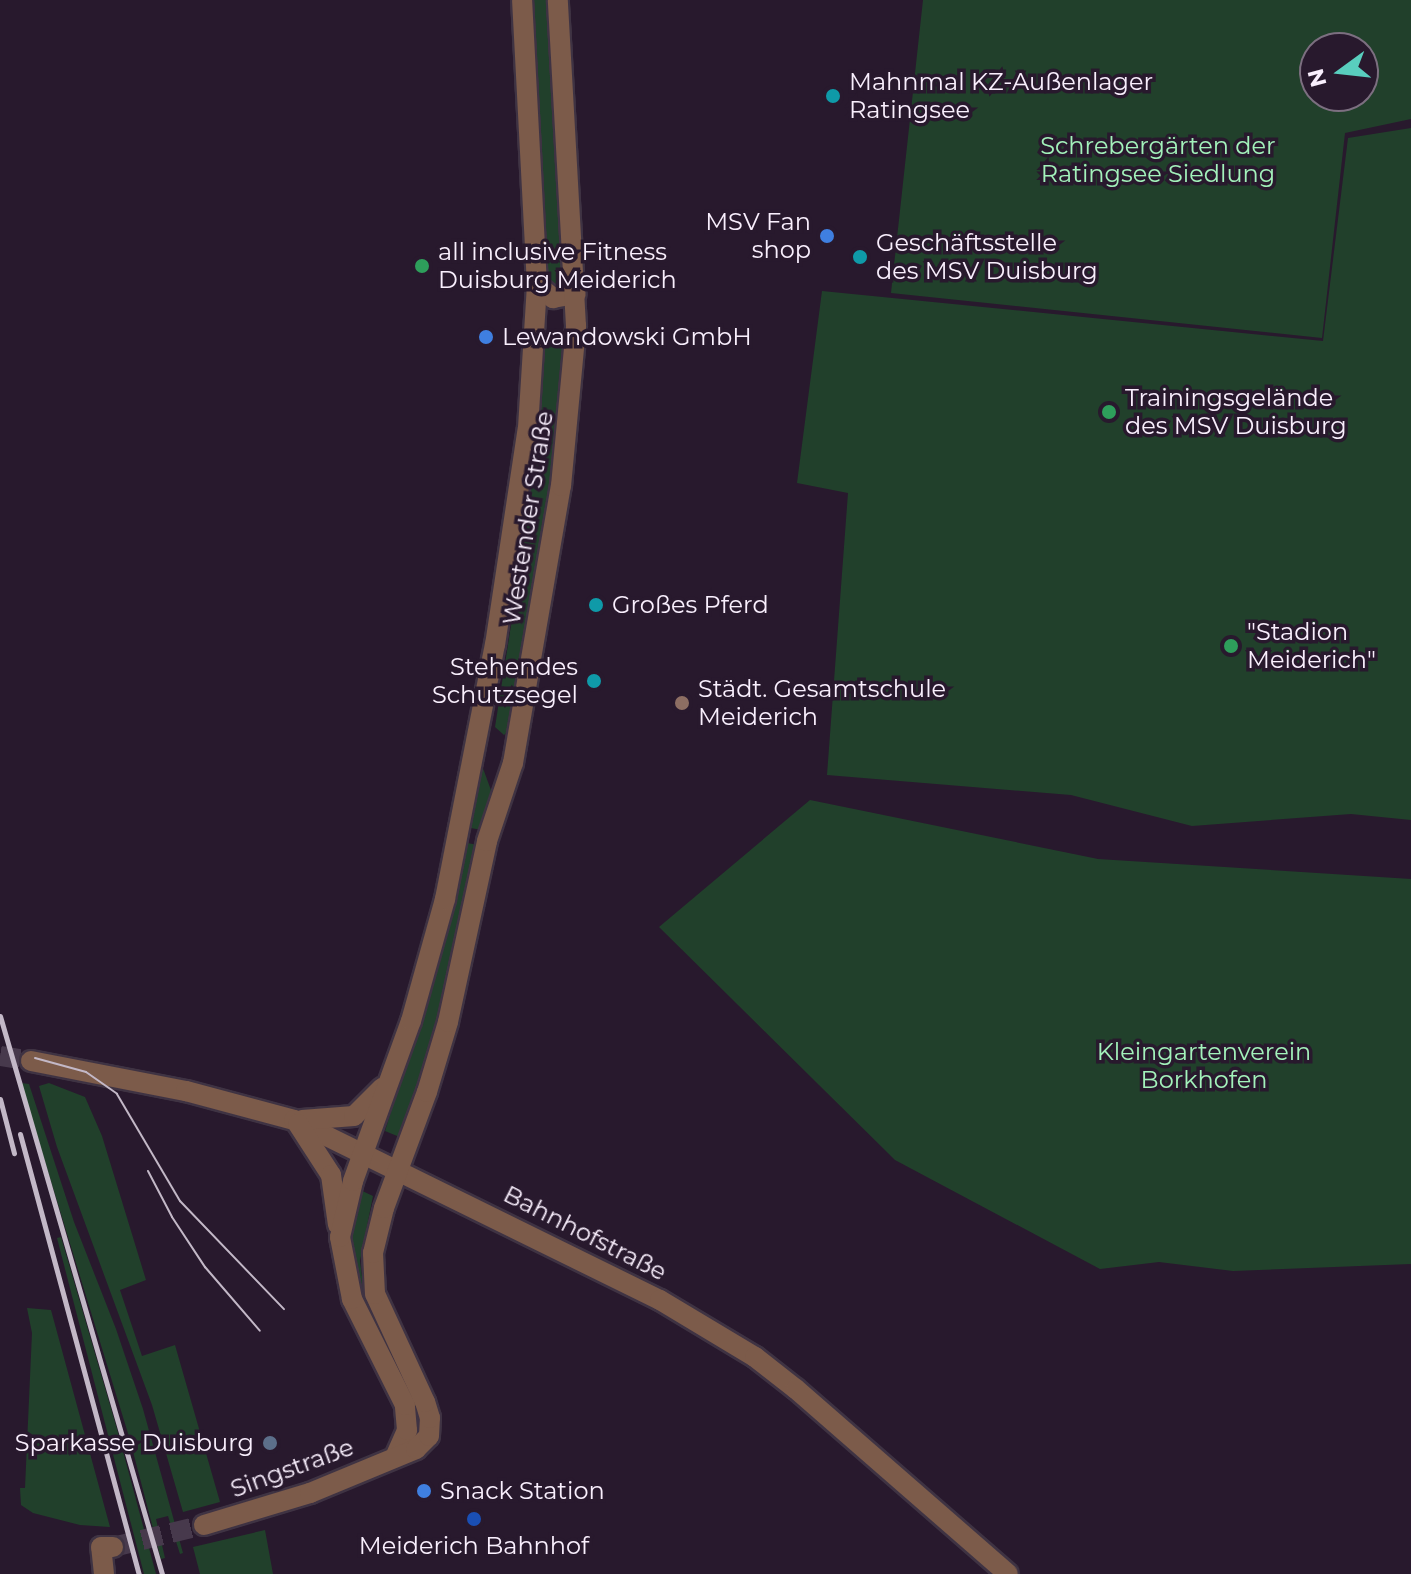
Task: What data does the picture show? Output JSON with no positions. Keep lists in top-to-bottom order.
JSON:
{
  "streets": {
    "main road": ["Westender Straße", "Bahnhofstraße", "Singstraße"]
  },
  "crossings": [
    ["Westender Straße", "Bahnhofstraße"],
    ["Westender Straße", "Singstraße"]
  ],
  "parks": ["Schrebergärten der Ratingsee Siedlung", "Kleingartenverein Borkhofen"],
  "places": [
    "Mahnmal KZ-Außenlager Ratingsee",
    "MSV Fan shop",
    "Geschäftsstelle des MSV Duisburg",
    "all inclusive Fitness Duisburg Meiderich",
    "Lewandowski GmbH",
    "Trainingsgelände des MSV Duisburg",
    "Großes Pferd",
    "\"Stadion Meiderich\"",
    "Stehendes Schutzsegel",
    "Städt. Gesamtschule Meiderich",
    "Sparkasse Duisburg",
    "Snack Station",
    "Meiderich Bahnhof"
  ],
  "north": "left"
}
